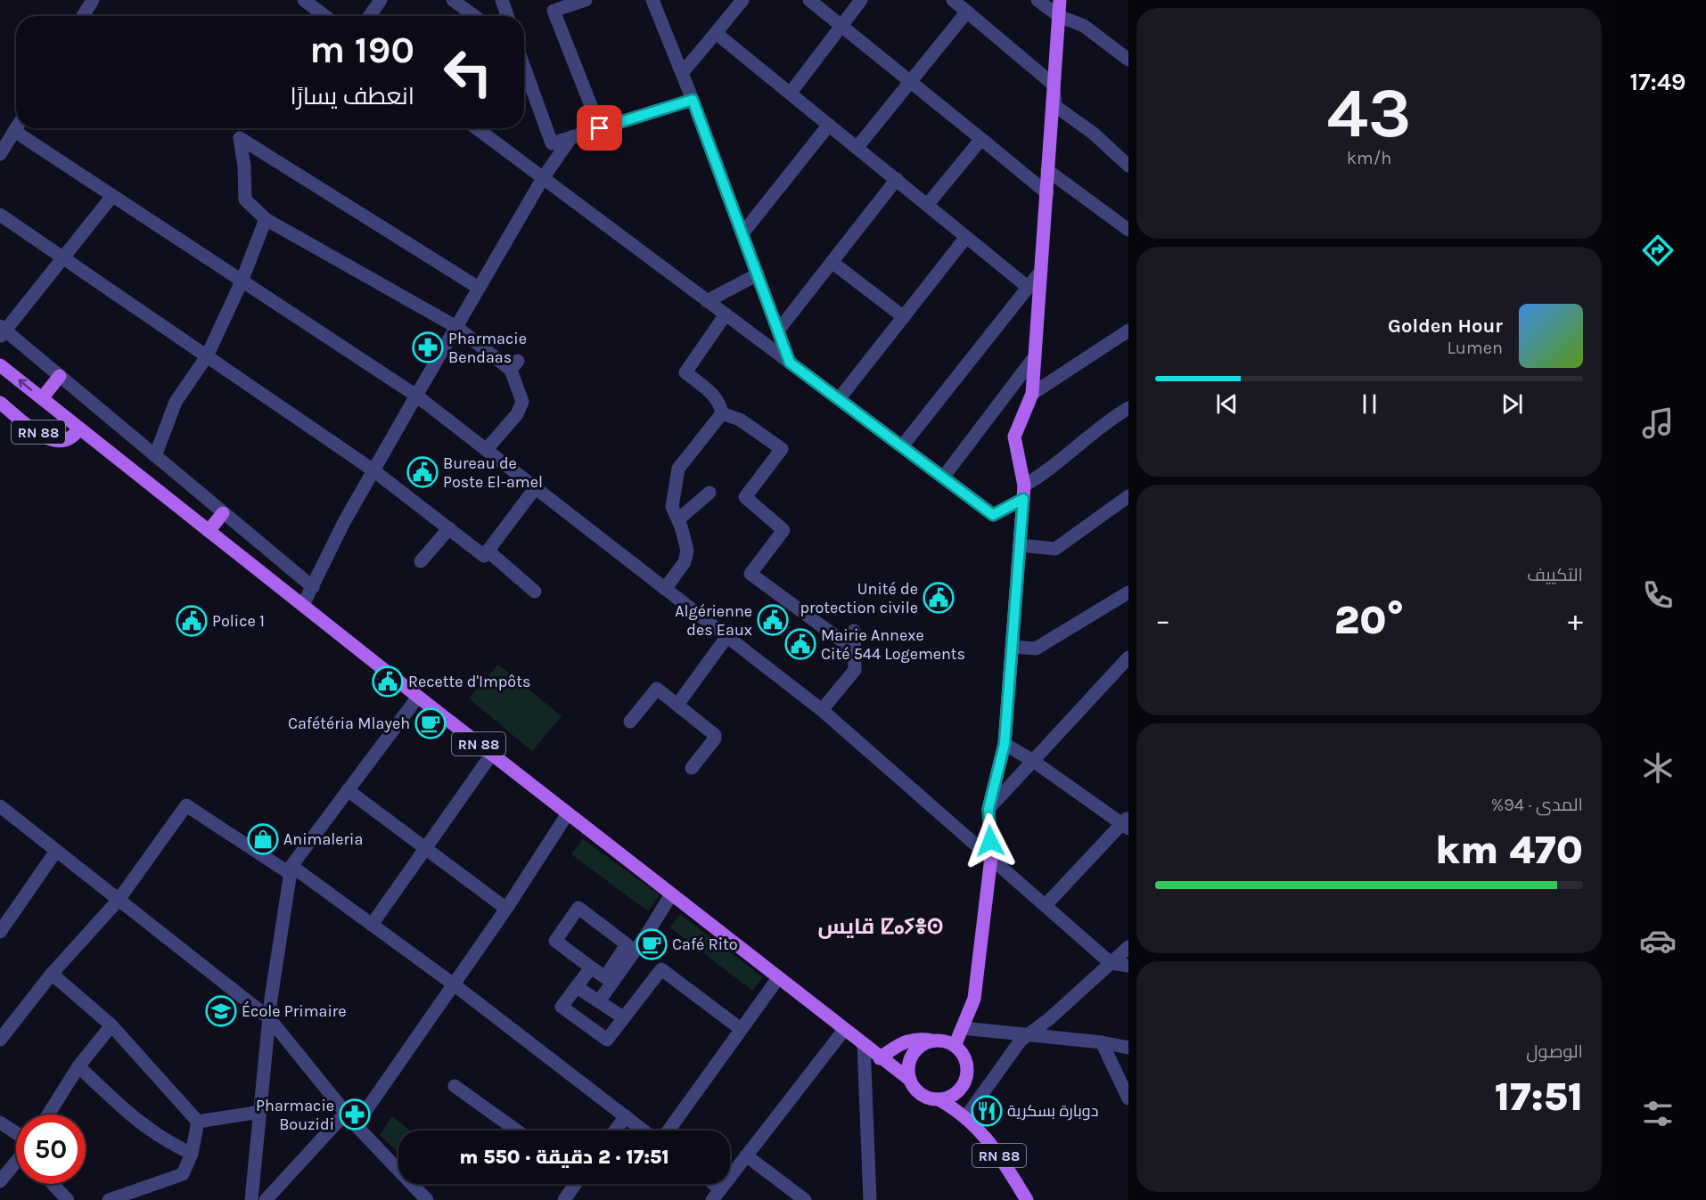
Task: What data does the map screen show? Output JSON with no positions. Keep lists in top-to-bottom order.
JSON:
{
  "streets": {
    "main road": ["RN 88"]
  },
  "districts": ["قايس ⵇⴰⵢⴻⵙ"],
  "places": {
    "pharmacy": ["Pharmacie Bendaas", "Pharmacie Bouzidi"],
    "public building": [
      "Bureau de Poste El-amel",
      "Unité de protection civile",
      "Algérienne des Eaux",
      "Police 1",
      "Mairie Annexe Cité 544 Logements",
      "Recette d'Impôts"
    ],
    "cafe": ["Cafétéria Mlayeh", "Café Rito"],
    "shop": ["Animaleria"],
    "school or university": ["École Primaire"],
    "restaurant": ["دوبارة بسكرية"]
  },
  "page": {
    "tabs": "17:49",
    "tile": [
      ["43", "km/h"],
      "التكييف",
      ["المدى · 94%", "470 km"],
      ["الوصول", "17:51"]
    ],
    "turn": ["190 m", "انعطف يسارًا"],
    "song": ["Golden Hour", "Lumen"],
    "heat": ["−", "20°", "+"],
    "limit": "50",
    "trip": "17:51 · 2 دقيقة · 550 m"
  }
}
